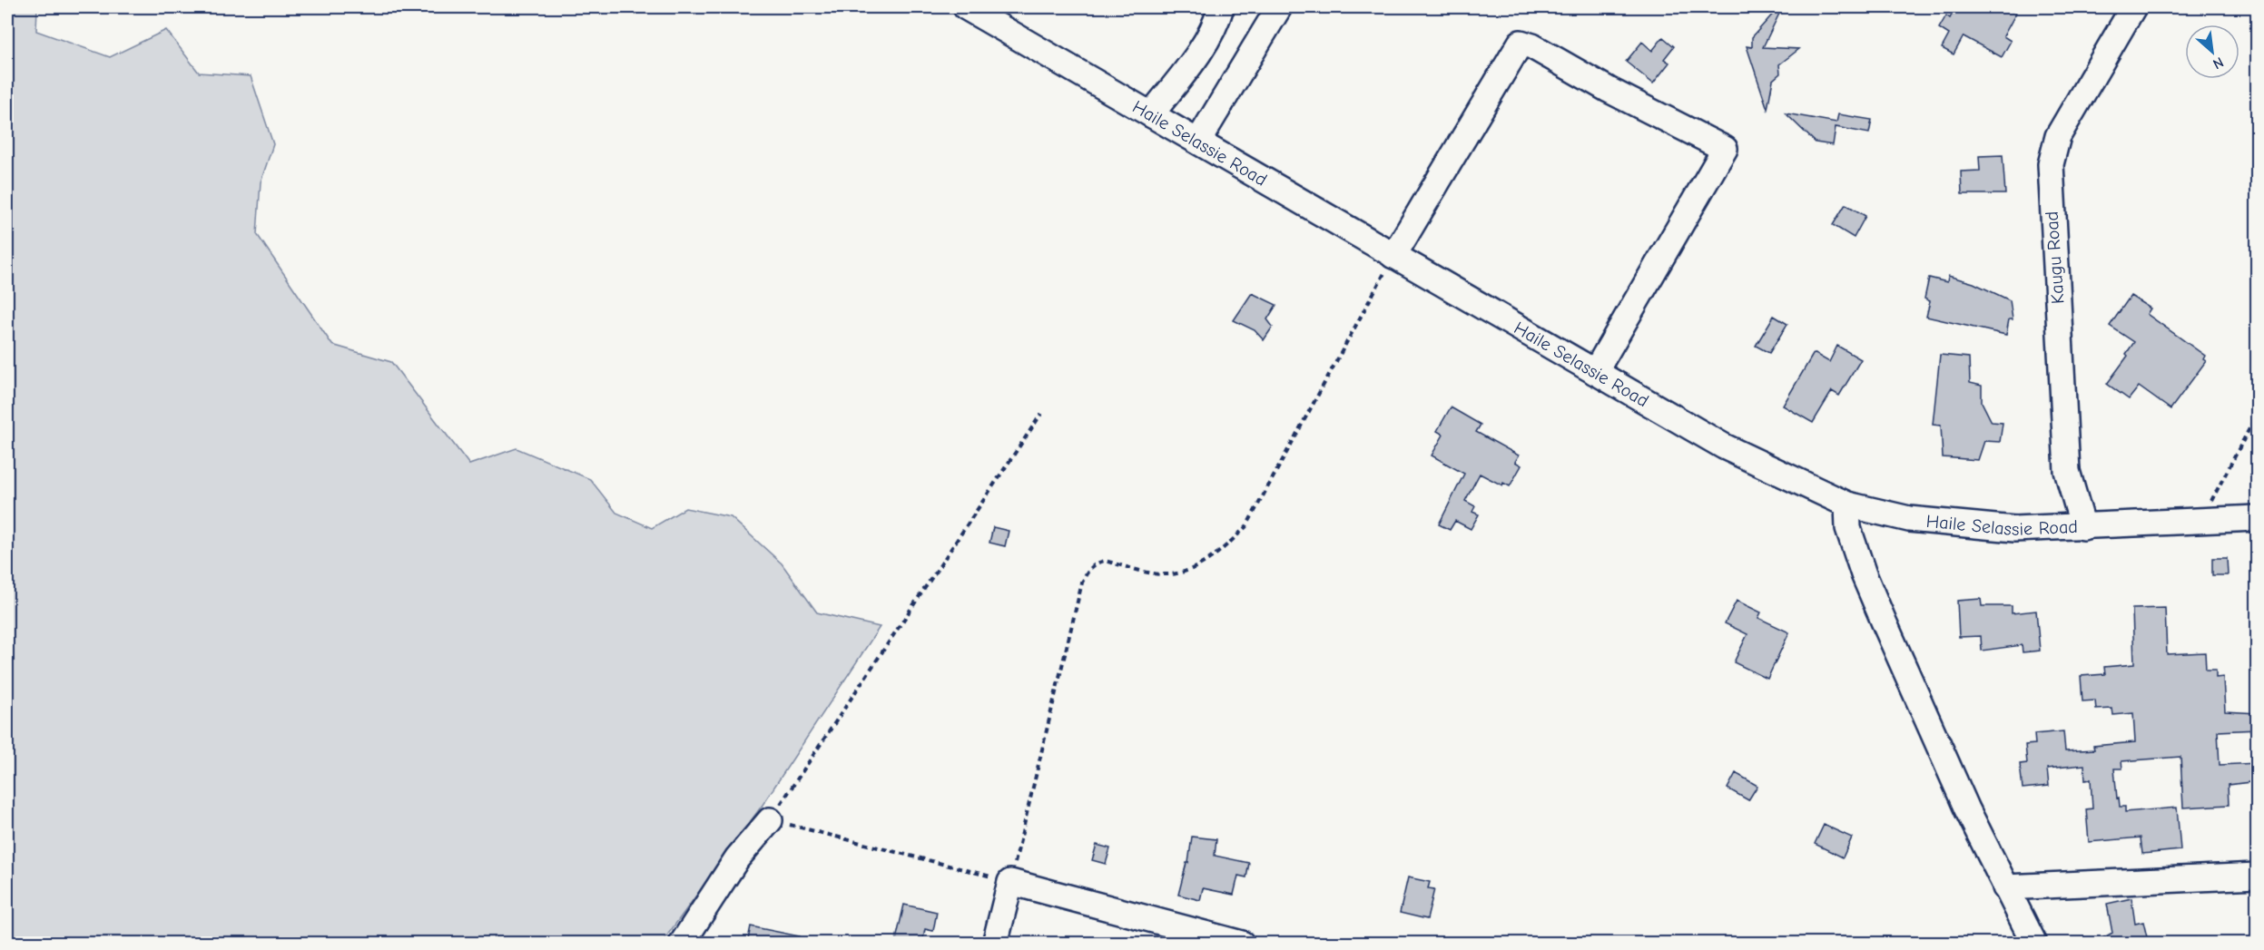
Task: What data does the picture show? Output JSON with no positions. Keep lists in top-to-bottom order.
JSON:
{
  "streets": {
    "street": ["Haile Selassie Road", "Kaugu Road"]
  },
  "crossings": [
    ["Haile Selassie Road", "Kaugu Road"]
  ],
  "north": "bottom right"
}
